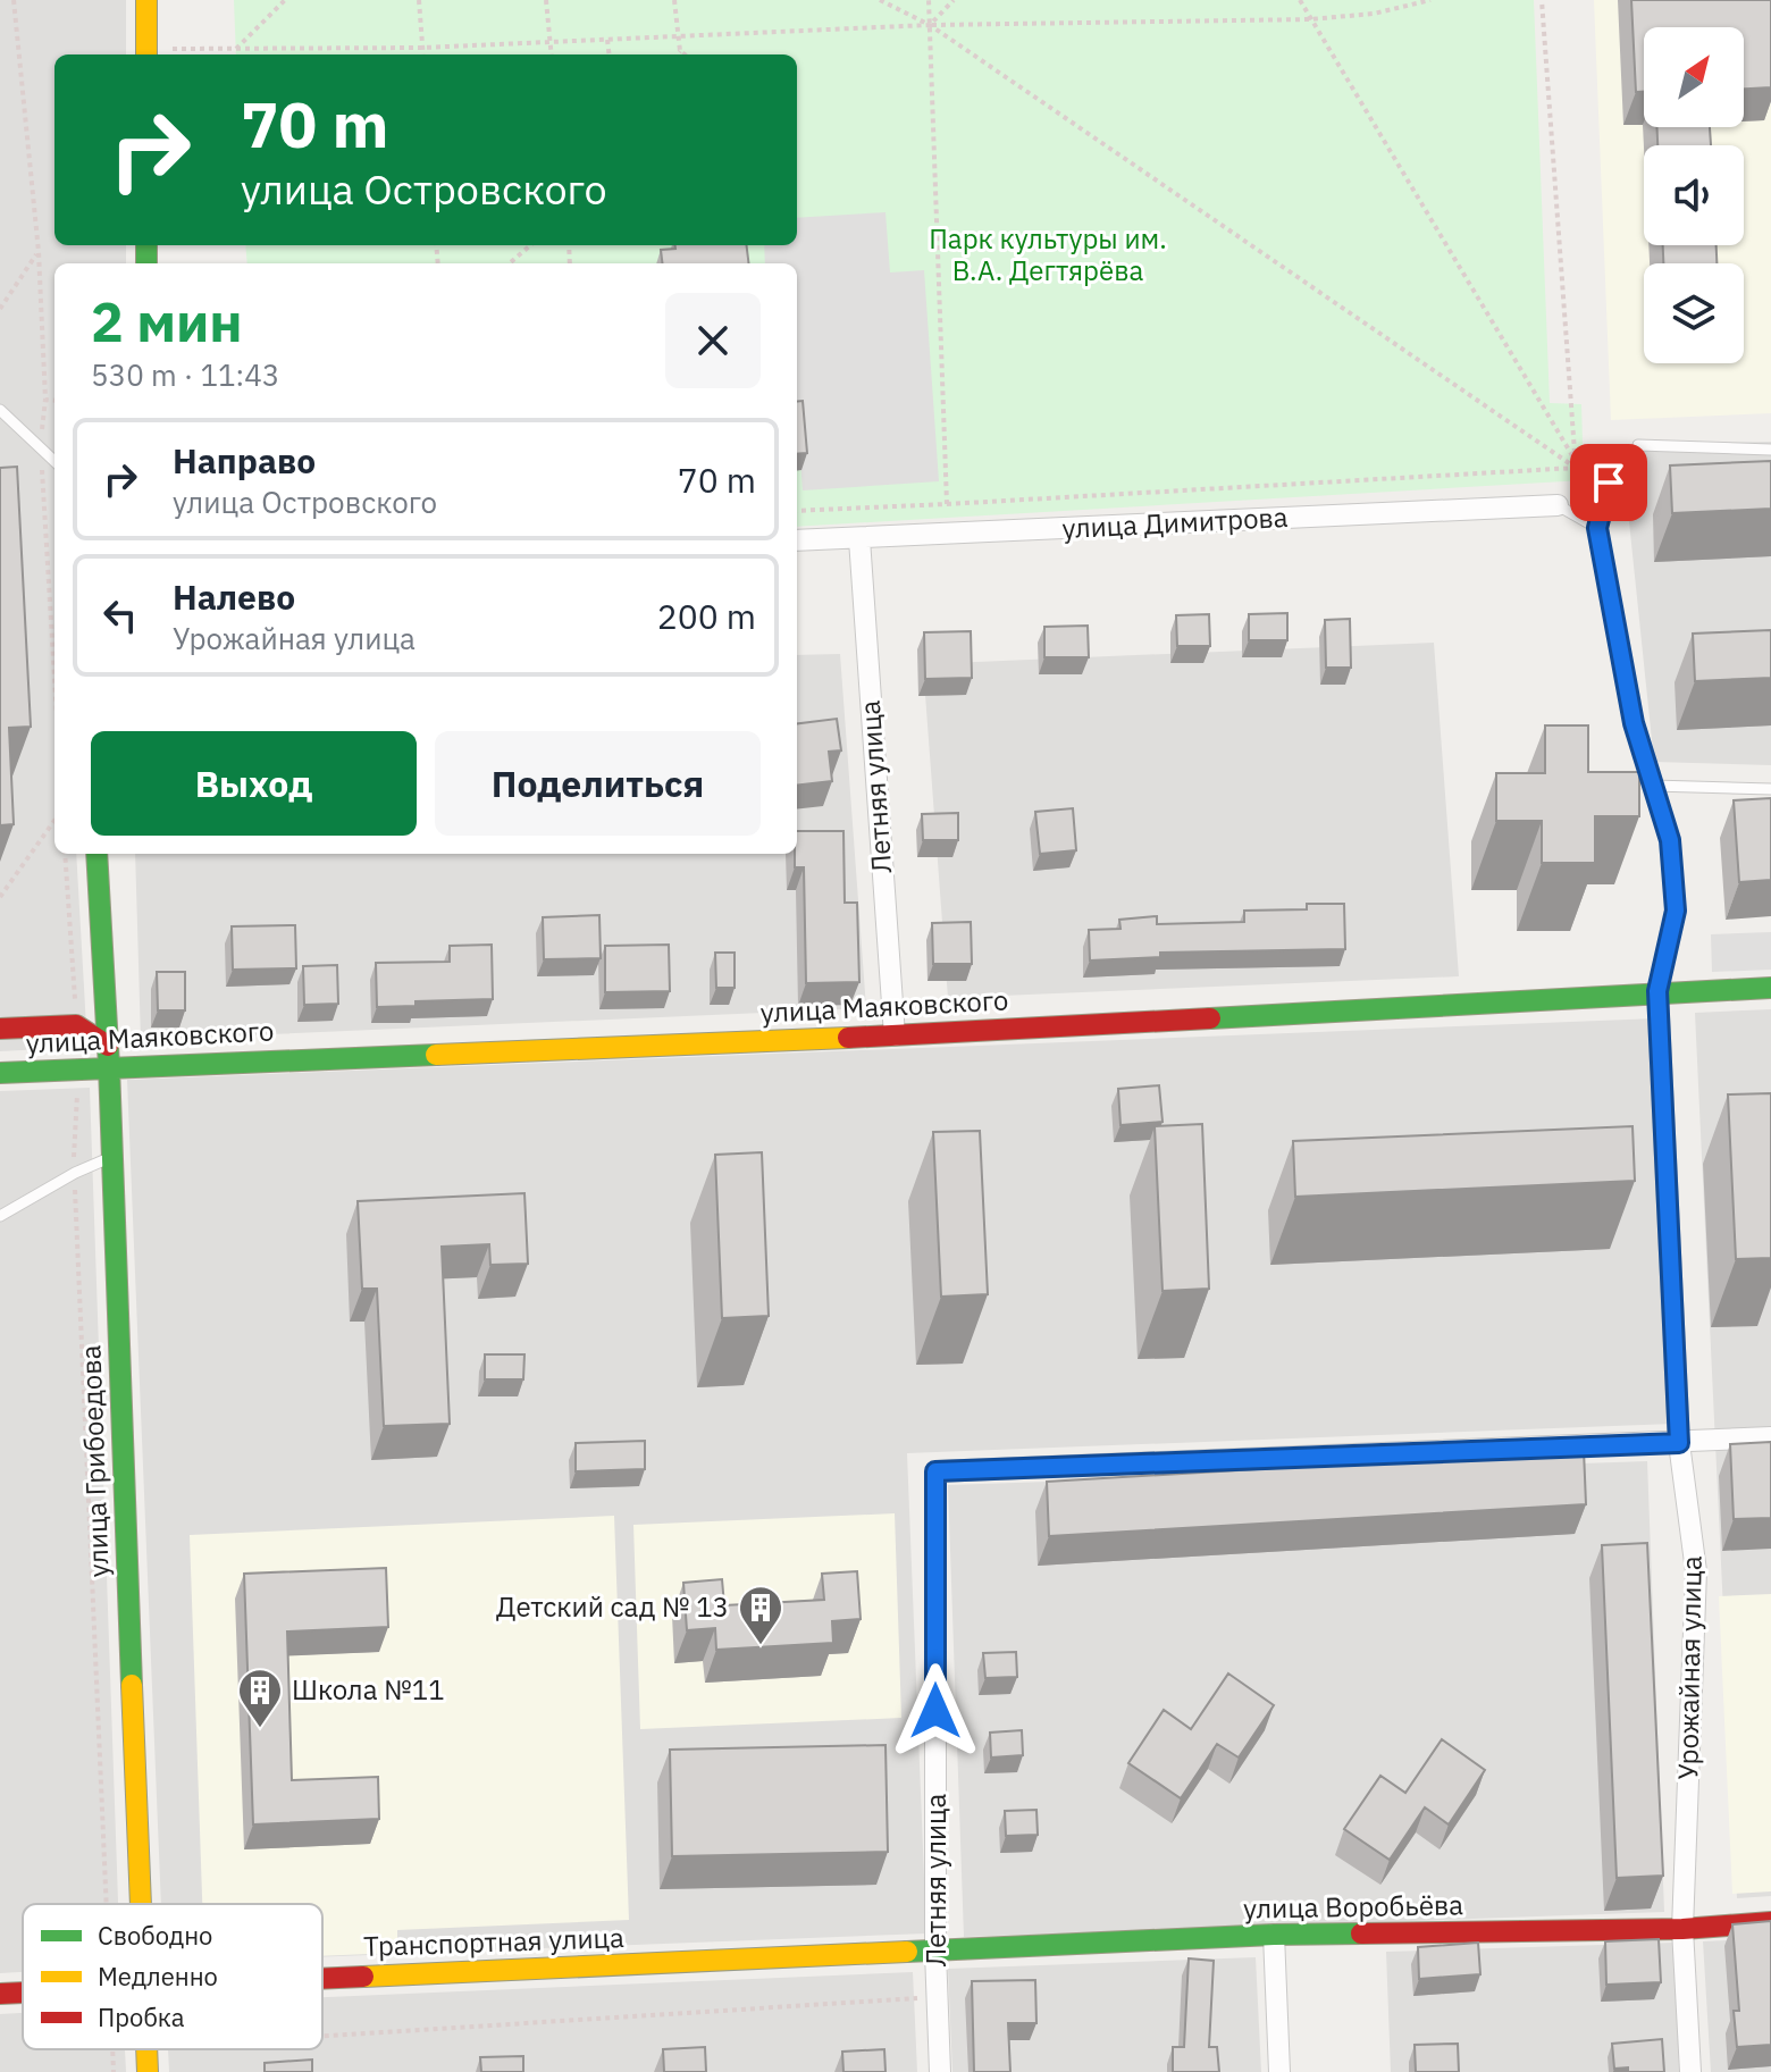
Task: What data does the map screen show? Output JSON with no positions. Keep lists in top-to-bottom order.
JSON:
{
  "streets": {
    "street": [
      "улица Димитрова",
      "Летняя улица",
      "улица Маяковского",
      "улица Грибоедова",
      "Урожайная улица",
      "улица Воробьёва",
      "Транспортная улица"
    ]
  },
  "crossings": [
    ["улица Димитрова", "Летняя улица"],
    ["Летняя улица", "улица Маяковского"],
    ["Летняя улица", "Урожайная улица"],
    ["Летняя улица", "улица Воробьёва"],
    ["Летняя улица", "Транспортная улица"],
    ["улица Маяковского", "улица Грибоедова"],
    ["улица Маяковского", "Урожайная улица"],
    ["Урожайная улица", "улица Воробьёва"],
    ["улица Воробьёва", "Транспортная улица"]
  ],
  "parks": ["Парк культуры им. В.А. Дегтярёва"],
  "places": {
    "building": ["Детский сад № 13", "Школа №11"]
  },
  "legend": ["Свободно", "Медленно", "Пробка"],
  "north": "top right",
  "page": {
    "turn": ["70 m", "улица Островского"],
    "heading": ["2 мин", "530 m · 11:43"],
    "list": [
      {
        "name": "Направо",
        "note": "улица Островского",
        "value": "70 m"
      },
      {
        "name": "Налево",
        "note": "Урожайная улица",
        "value": "200 m"
      }
    ],
    "buttons": ["Выход", "Поделиться"]
  }
}
